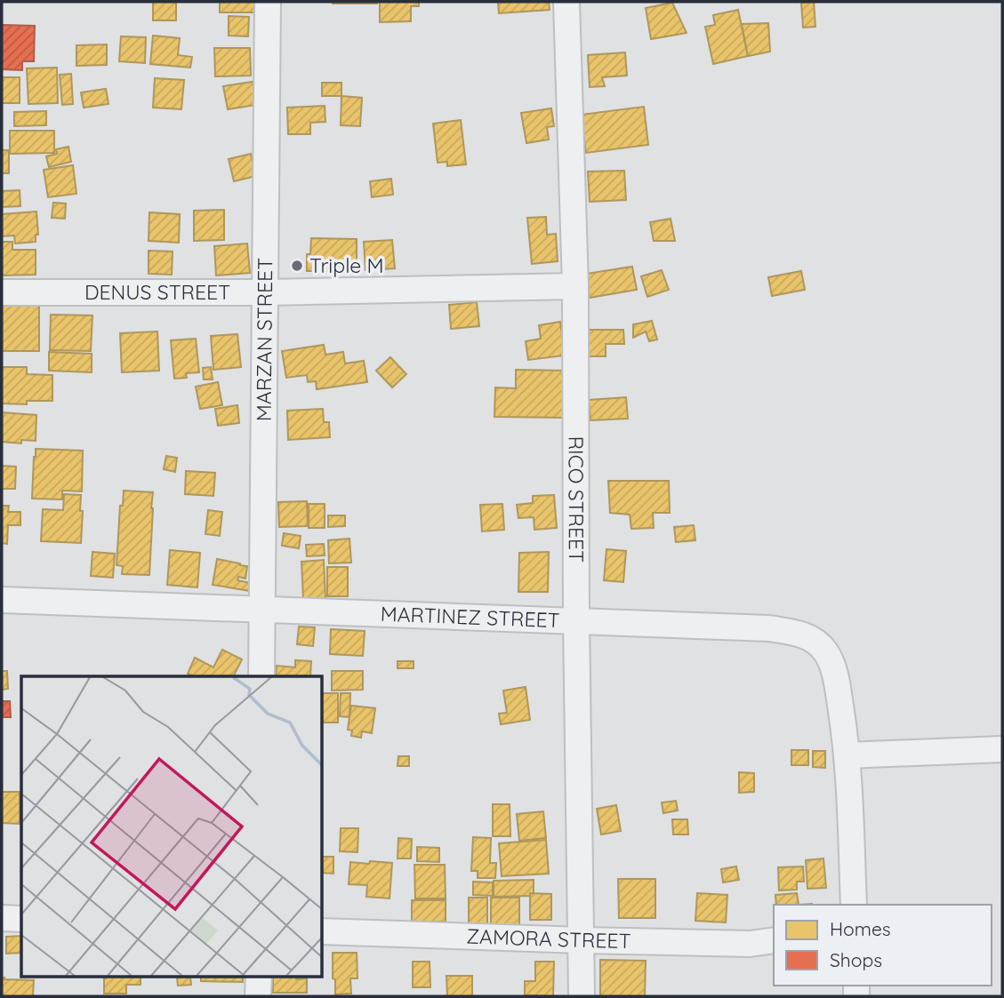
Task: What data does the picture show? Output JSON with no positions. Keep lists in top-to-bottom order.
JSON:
{
  "streets": {
    "street": [
      "DENUS STREET",
      "MARZAN STREET",
      "RICO STREET",
      "MARTINEZ STREET",
      "ZAMORA STREET"
    ]
  },
  "crossings": [
    ["DENUS STREET", "MARZAN STREET"],
    ["DENUS STREET", "RICO STREET"],
    ["MARZAN STREET", "MARTINEZ STREET"],
    ["RICO STREET", "MARTINEZ STREET"],
    ["RICO STREET", "ZAMORA STREET"]
  ],
  "places": ["Triple M"],
  "legend": ["Homes", "Shops"]
}
